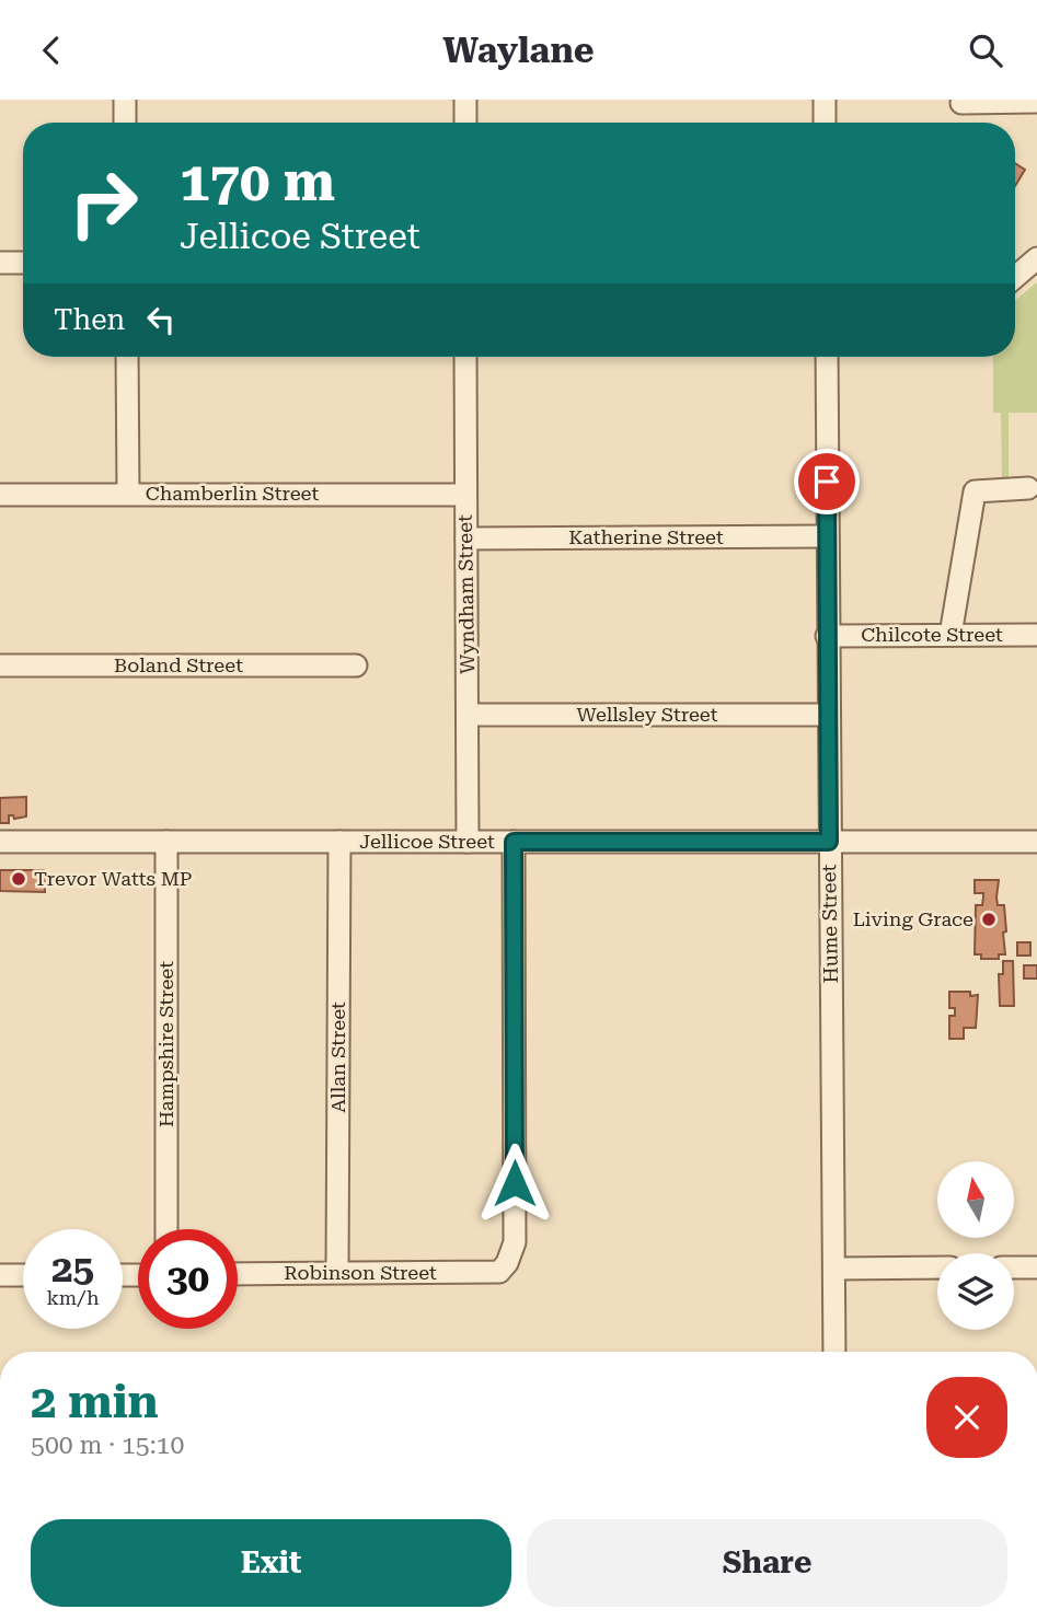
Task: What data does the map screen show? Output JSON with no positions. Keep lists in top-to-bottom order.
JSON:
{
  "streets": {
    "street": [
      "Chamberlin Street",
      "Katherine Street",
      "Wyndham Street",
      "Chilcote Street",
      "Boland Street",
      "Wellsley Street",
      "Jellicoe Street",
      "Hume Street",
      "Hampshire Street",
      "Allan Street",
      "Robinson Street"
    ]
  },
  "crossings": [
    ["Chamberlin Street", "Wyndham Street"],
    ["Katherine Street", "Wyndham Street"],
    ["Katherine Street", "Hume Street"],
    ["Wyndham Street", "Wellsley Street"],
    ["Wyndham Street", "Jellicoe Street"],
    ["Chilcote Street", "Hume Street"],
    ["Wellsley Street", "Hume Street"],
    ["Jellicoe Street", "Hume Street"],
    ["Jellicoe Street", "Hampshire Street"],
    ["Jellicoe Street", "Allan Street"],
    ["Jellicoe Street", "Robinson Street"],
    ["Allan Street", "Robinson Street"]
  ],
  "places": ["Trevor Watts MP", "Living Grace"],
  "north": "top",
  "page": {
    "header": "Waylane",
    "turn": ["170 m", "Jellicoe Street"],
    "then": "Then",
    "speed": "25 km/h",
    "limit": "30",
    "heading": ["2 min", "500 m · 15:10"],
    "buttons": ["Exit", "Share"]
  }
}
